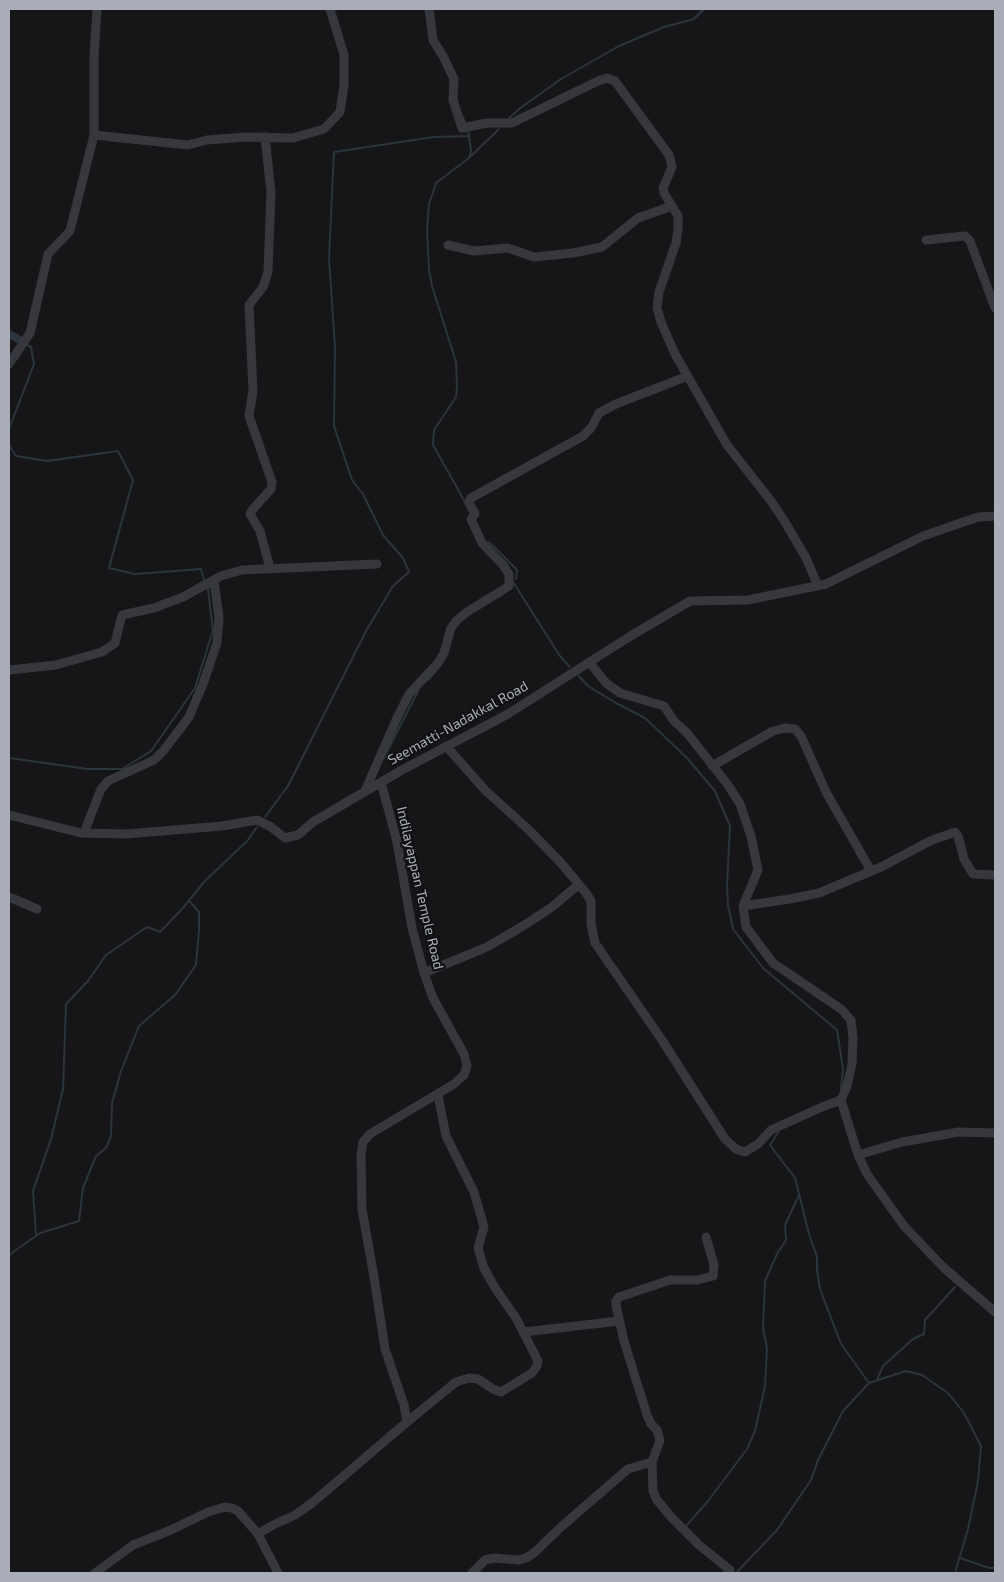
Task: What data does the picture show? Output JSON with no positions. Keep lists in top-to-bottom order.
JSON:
{
  "streets": {
    "street": ["Seematti-Nadakkal Road", "Indilayappan Temple Road"]
  },
  "crossings": [
    ["Seematti-Nadakkal Road", "Indilayappan Temple Road"]
  ]
}
